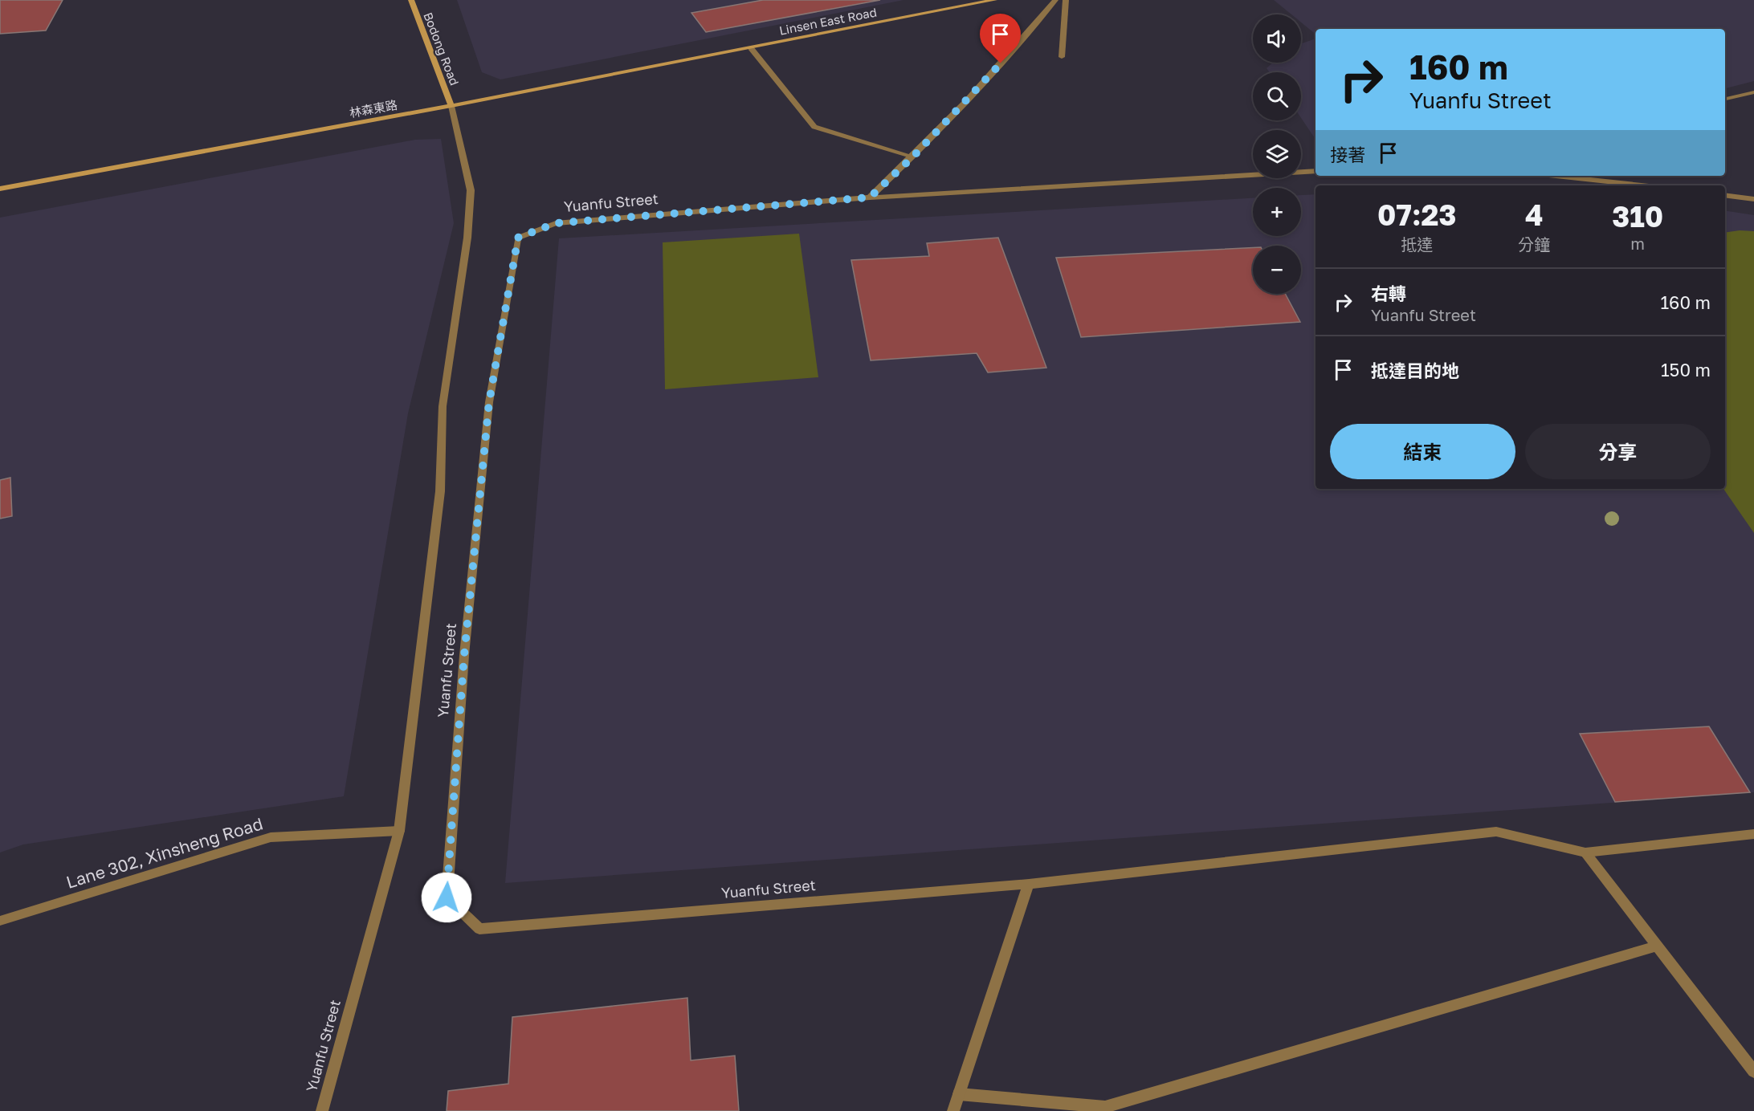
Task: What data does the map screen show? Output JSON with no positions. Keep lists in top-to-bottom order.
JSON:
{
  "streets": {
    "main road": ["Linsen East Road", "Bodong Road", "林森東路"],
    "street": ["Yuanfu Street", "Lane 302, Xinsheng Road"]
  },
  "crossings": [
    ["Linsen East Road", "林森東路"],
    ["Bodong Road", "林森東路"],
    ["Bodong Road", "Yuanfu Street"],
    ["林森東路", "Yuanfu Street"],
    ["Yuanfu Street", "Lane 302, Xinsheng Road"]
  ],
  "page": {
    "map_buttons": ["+", "−"],
    "turn": ["160 m", "Yuanfu Street"],
    "then": "接著",
    "eta": [
      "07:23",
      "抵達",
      "4",
      "分鐘",
      "310",
      "m"
    ],
    "list": [
      {
        "name": "右轉",
        "note": "Yuanfu Street",
        "value": "160 m"
      },
      {
        "name": "抵達目的地",
        "value": "150 m"
      }
    ],
    "buttons": ["結束", "分享"]
  }
}
